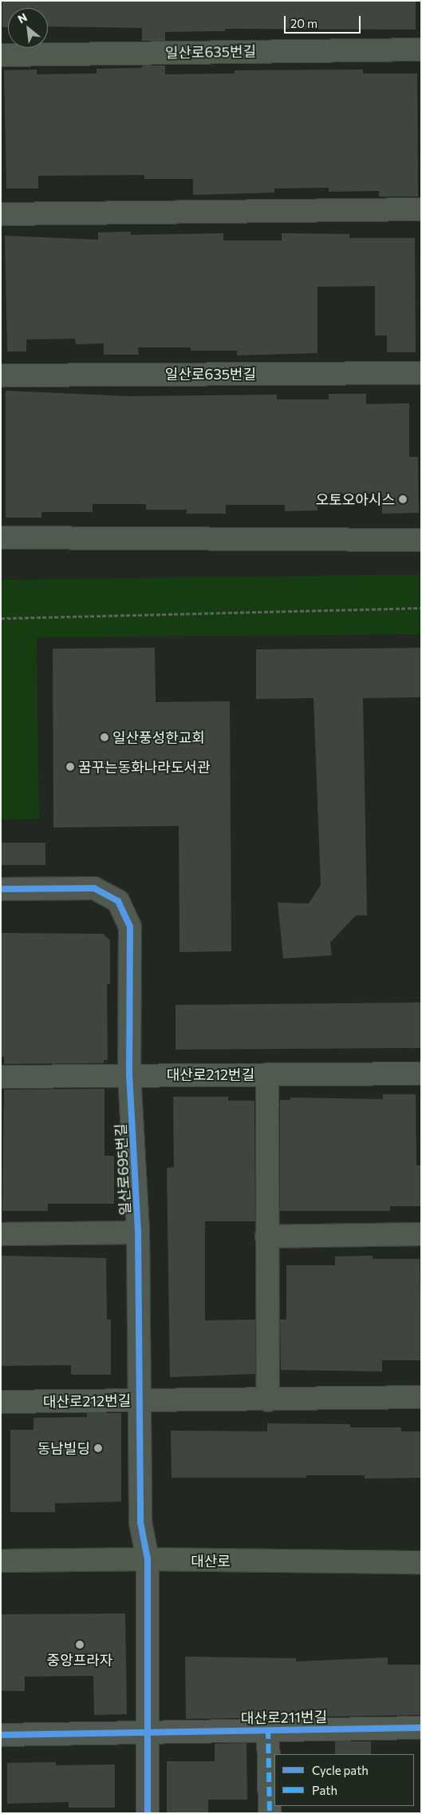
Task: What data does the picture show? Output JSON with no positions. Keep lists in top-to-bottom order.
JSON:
{
  "streets": {
    "main road": ["대산로"],
    "street": [
      "일산로635번길",
      "대산로212번길",
      "일산로695번길",
      "대산로211번길"
    ]
  },
  "crossings": [
    ["대산로212번길", "일산로695번길"],
    ["일산로695번길", "대산로"]
  ],
  "places": [
    "오토오아시스",
    "일산풍성한교회",
    "꿈꾸는동화나라도서관",
    "동남빌딩",
    "중앙프라자"
  ],
  "legend": ["Cycle path", "Path"],
  "scale_bar": "20 m",
  "north": "top left"
}
